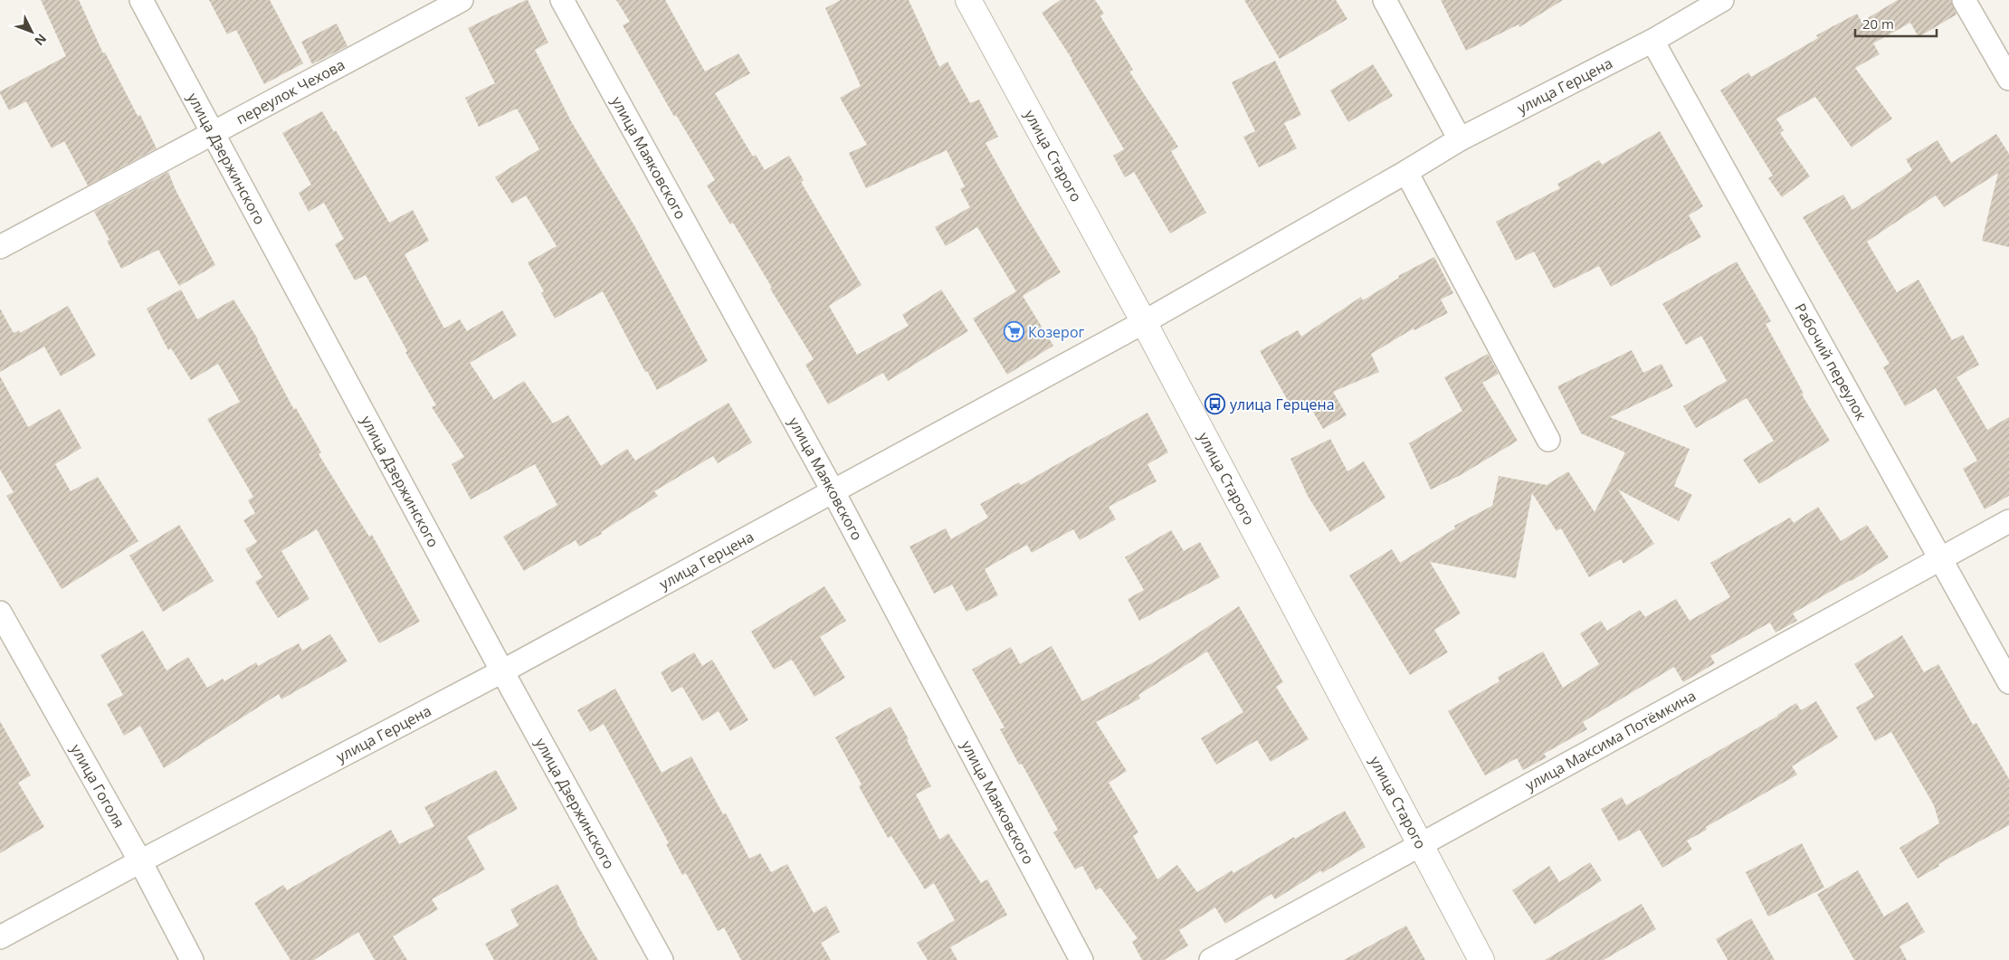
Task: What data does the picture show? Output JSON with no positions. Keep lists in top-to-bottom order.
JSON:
{
  "streets": {
    "street": [
      "улица Герцена",
      "переулок Чехова",
      "улица Старого",
      "улица Маяковского",
      "улица Дзержинского",
      "Рабочий переулок",
      "улица Максима Потёмкина",
      "улица Гоголя"
    ]
  },
  "crossings": [
    ["улица Герцена", "улица Старого"],
    ["улица Герцена", "улица Маяковского"],
    ["улица Герцена", "улица Дзержинского"],
    ["улица Герцена", "Рабочий переулок"],
    ["улица Герцена", "улица Гоголя"],
    ["переулок Чехова", "улица Дзержинского"],
    ["улица Старого", "улица Максима Потёмкина"],
    ["Рабочий переулок", "улица Максима Потёмкина"]
  ],
  "places": {
    "supermarket": ["Козерог"],
    "bus stop": ["улица Герцена"]
  },
  "scale_bar": "20 m",
  "north": "bottom right"
}
